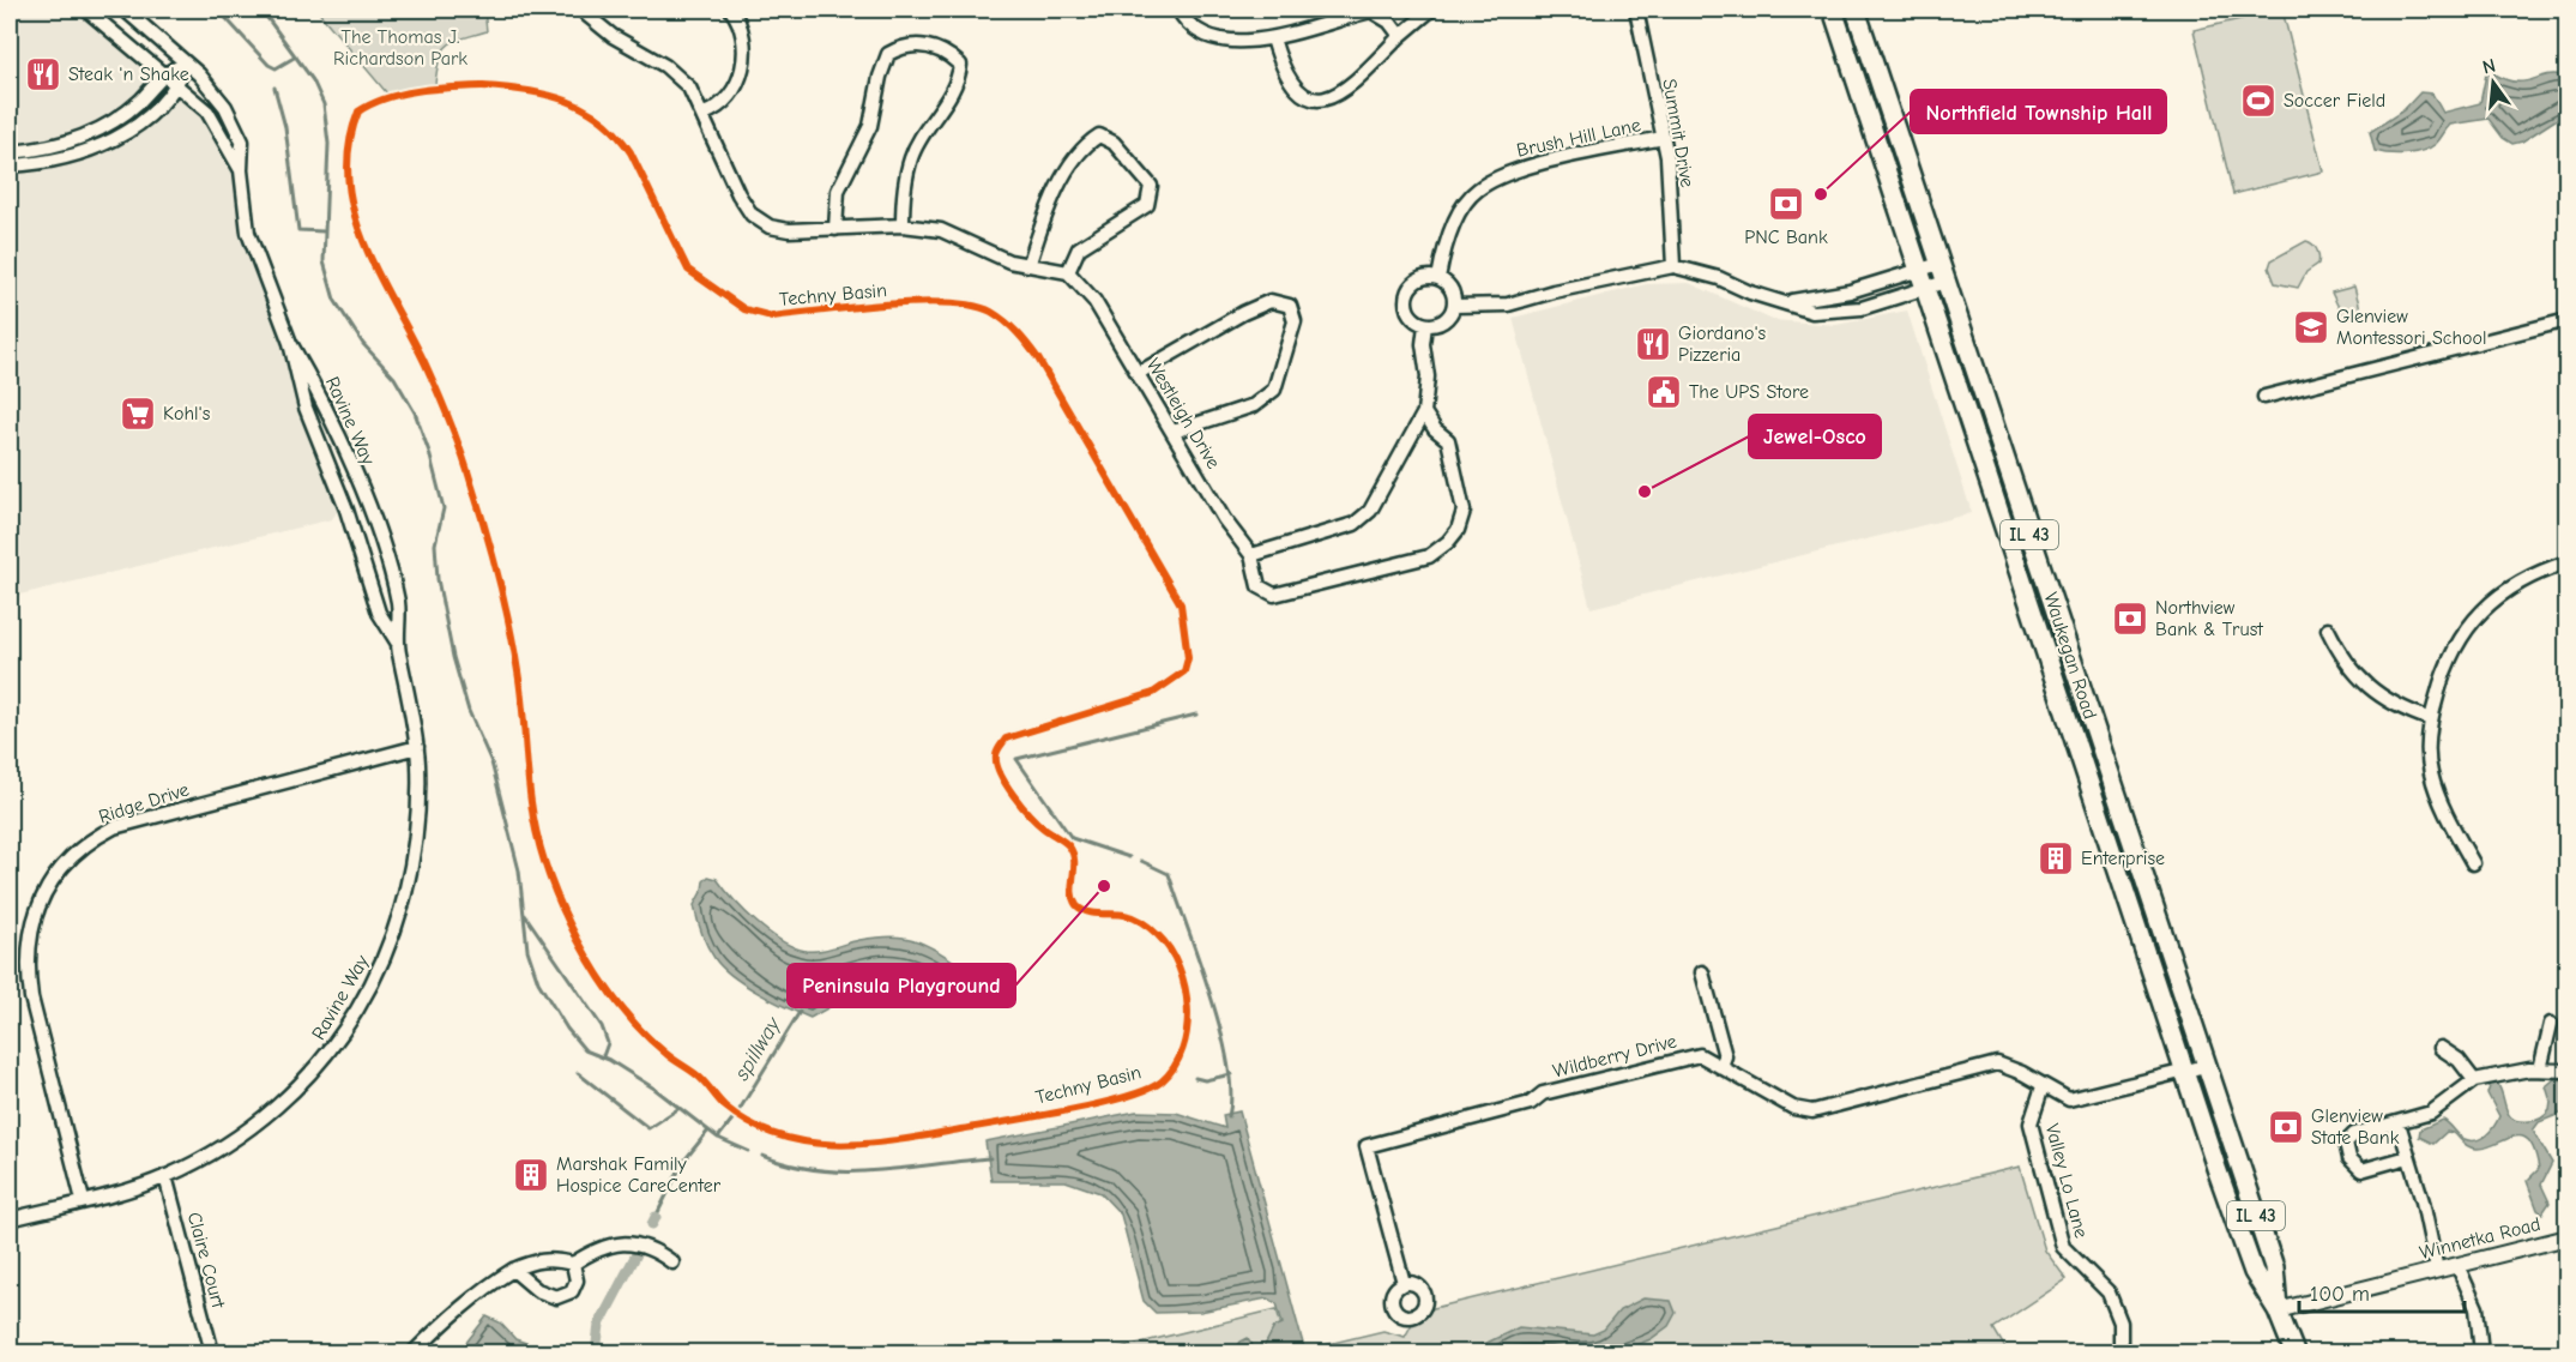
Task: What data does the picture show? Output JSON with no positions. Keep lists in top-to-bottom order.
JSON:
{
  "streets": {
    "main road": ["IL 43", "Waukegan Road"],
    "street": [
      "Summit Drive",
      "Brush Hill Lane",
      "Westleigh Drive",
      "Ravine Way",
      "Ridge Drive",
      "Wildberry Drive",
      "Valley Lo Lane",
      "Winnetka Road",
      "Claire Court"
    ],
    "cycle path": ["Techny Basin"]
  },
  "crossings": [
    ["Summit Drive", "Brush Hill Lane"],
    ["Ravine Way", "Ridge Drive"],
    ["Ravine Way", "Claire Court"],
    ["Waukegan Road", "Wildberry Drive"],
    ["Waukegan Road", "Winnetka Road"],
    ["Wildberry Drive", "Valley Lo Lane"]
  ],
  "water": ["spillway"],
  "parks": ["The Thomas J. Richardson Park"],
  "places": {
    "restaurant": ["Steak 'n Shake", "Giordano's Pizzeria"],
    "sports": ["Soccer Field"],
    "other": ["Northfield Township Hall", "Jewel-Osco", "Peninsula Playground"],
    "bank": ["PNC Bank", "Northview Bank & Trust", "Glenview State Bank"],
    "school or university": ["Glenview Montessori School"],
    "public building": ["The UPS Store"],
    "supermarket": ["Kohl's"],
    "building": ["Enterprise", "Marshak Family Hospice CareCenter"]
  },
  "scale_bar": "100 m",
  "north": "top"
}
